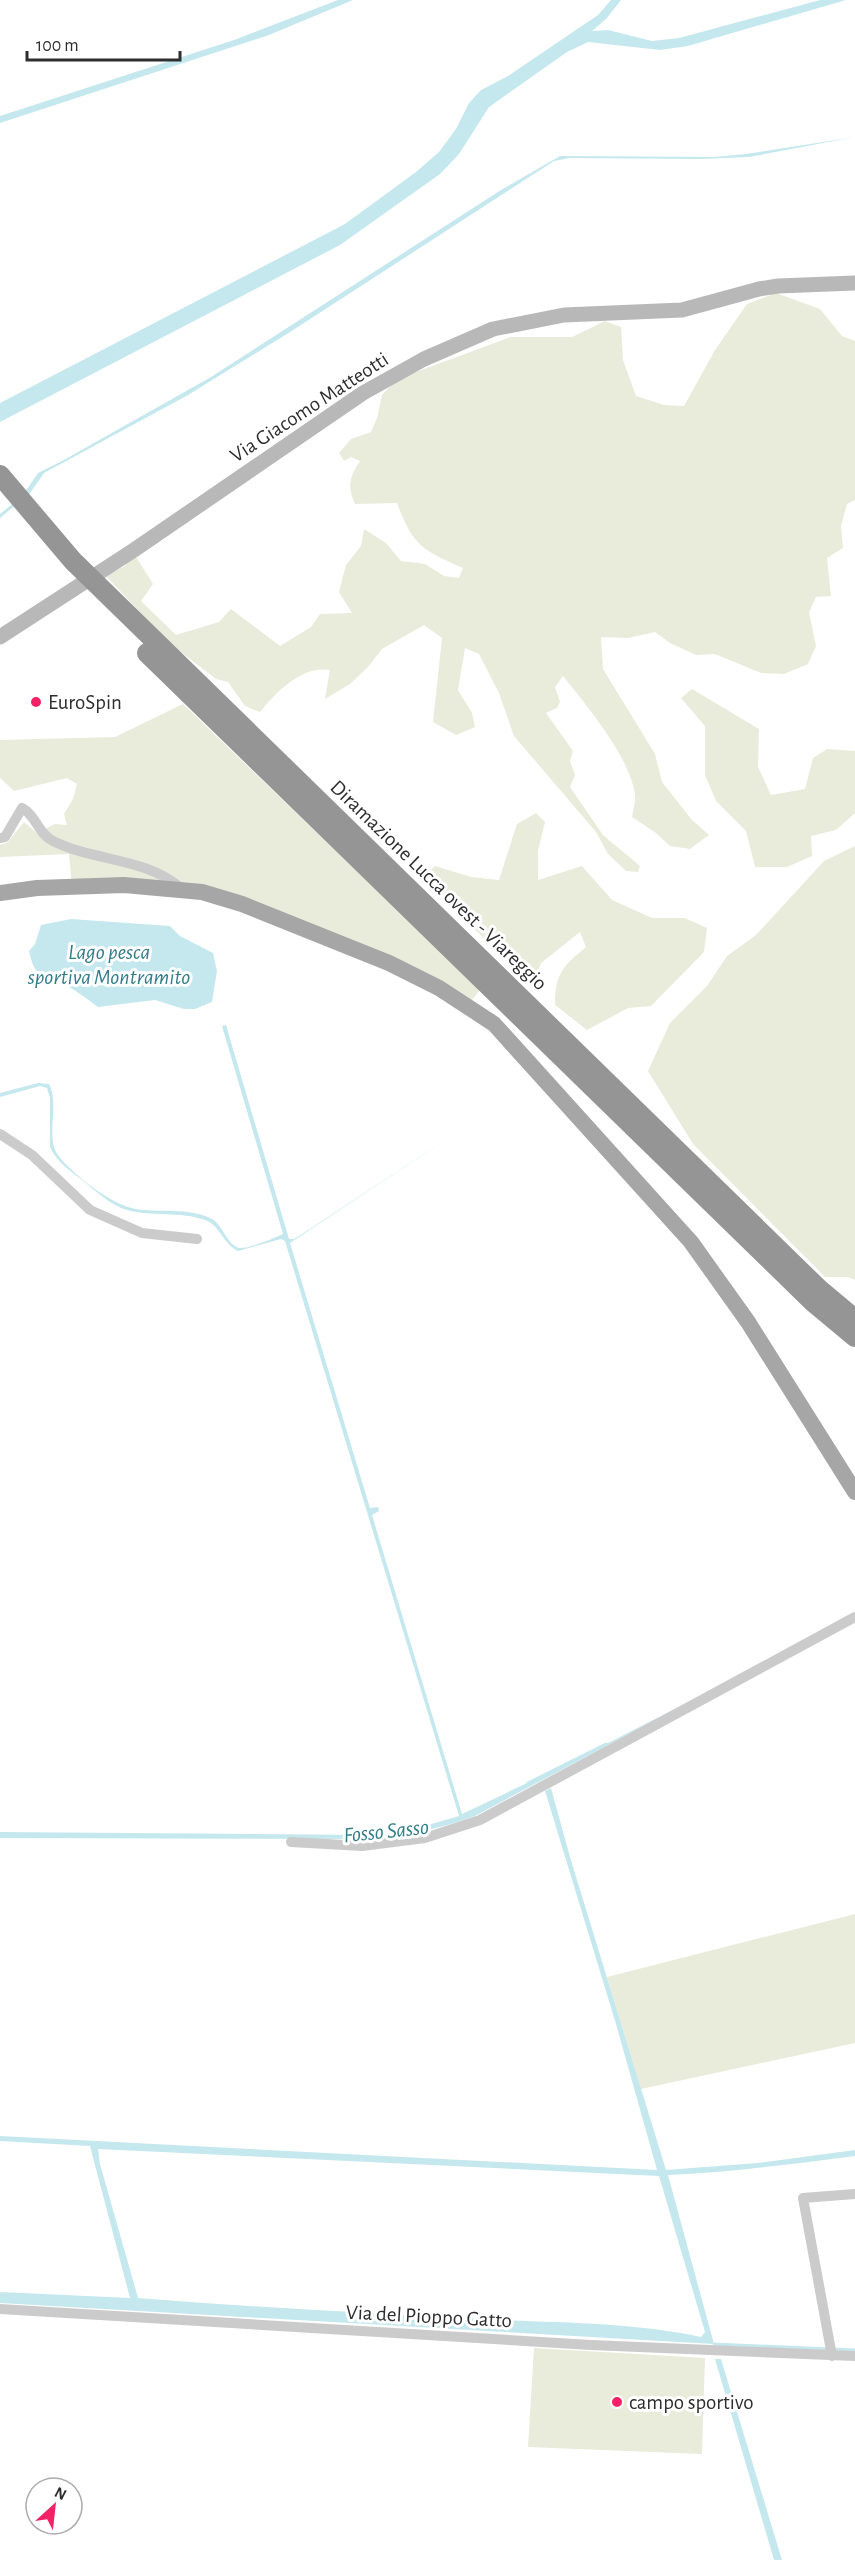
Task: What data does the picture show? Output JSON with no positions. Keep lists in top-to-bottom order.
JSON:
{
  "streets": {
    "highway": ["Diramazione Lucca ovest - Viareggio"],
    "main road": ["Via Giacomo Matteotti"],
    "street": ["Via del Pioppo Gatto"]
  },
  "water": ["Lago pesca sportiva Montramito", "Fosso Sasso"],
  "places": ["EuroSpin", "campo sportivo"],
  "scale_bar": "100 m",
  "north": "top right"
}
